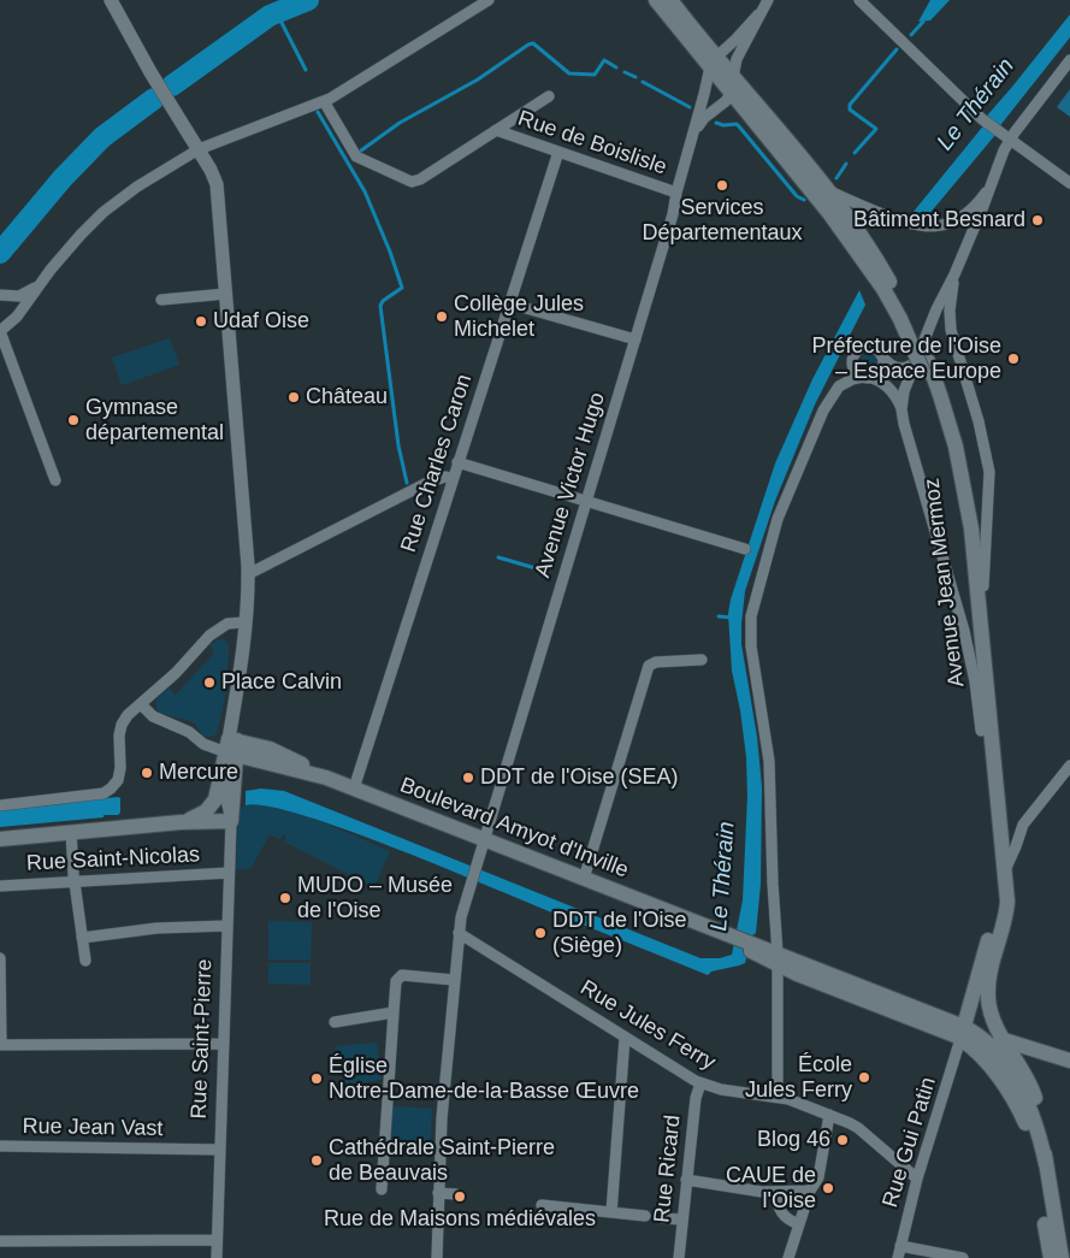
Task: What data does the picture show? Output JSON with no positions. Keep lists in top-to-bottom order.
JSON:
{
  "streets": {
    "main road": ["Avenue Jean Mermoz", "Boulevard Amyot d'Inville", "Rue Saint-Pierre"],
    "street": [
      "Rue de Boislisle",
      "Rue Charles Caron",
      "Avenue Victor Hugo",
      "Rue Saint-Nicolas",
      "Rue Jules Ferry",
      "Rue Jean Vast",
      "Rue Gui Patin",
      "Rue Ricard"
    ]
  },
  "crossings": [
    ["Rue de Boislisle", "Rue Charles Caron"],
    ["Rue de Boislisle", "Avenue Victor Hugo"],
    ["Rue Charles Caron", "Boulevard Amyot d'Inville"],
    ["Avenue Victor Hugo", "Avenue Jean Mermoz"],
    ["Avenue Victor Hugo", "Boulevard Amyot d'Inville"],
    ["Avenue Victor Hugo", "Rue Jules Ferry"],
    ["Avenue Jean Mermoz", "Boulevard Amyot d'Inville"],
    ["Avenue Jean Mermoz", "Rue Gui Patin"],
    ["Boulevard Amyot d'Inville", "Rue Saint-Pierre"],
    ["Boulevard Amyot d'Inville", "Rue Gui Patin"],
    ["Rue Saint-Nicolas", "Rue Saint-Pierre"],
    ["Rue Jules Ferry", "Rue Gui Patin"],
    ["Rue Jules Ferry", "Rue Ricard"],
    ["Rue Saint-Pierre", "Rue Jean Vast"]
  ],
  "water": ["Le Thérain"],
  "places": [
    "Services Départementaux",
    "Bâtiment Besnard",
    "Collège Jules Michelet",
    "Udaf Oise",
    "Préfecture de l'Oise – Espace Europe",
    "Château",
    "Gymnase départemental",
    "Place Calvin",
    "Mercure",
    "DDT de l'Oise (SEA)",
    "MUDO – Musée de l'Oise",
    "DDT de l'Oise (Siège)",
    "École Jules Ferry",
    "Église Notre-Dame-de-la-Basse Œuvre",
    "Blog 46",
    "Cathédrale Saint-Pierre de Beauvais",
    "CAUE de l'Oise",
    "Rue de Maisons médiévales"
  ]
}
